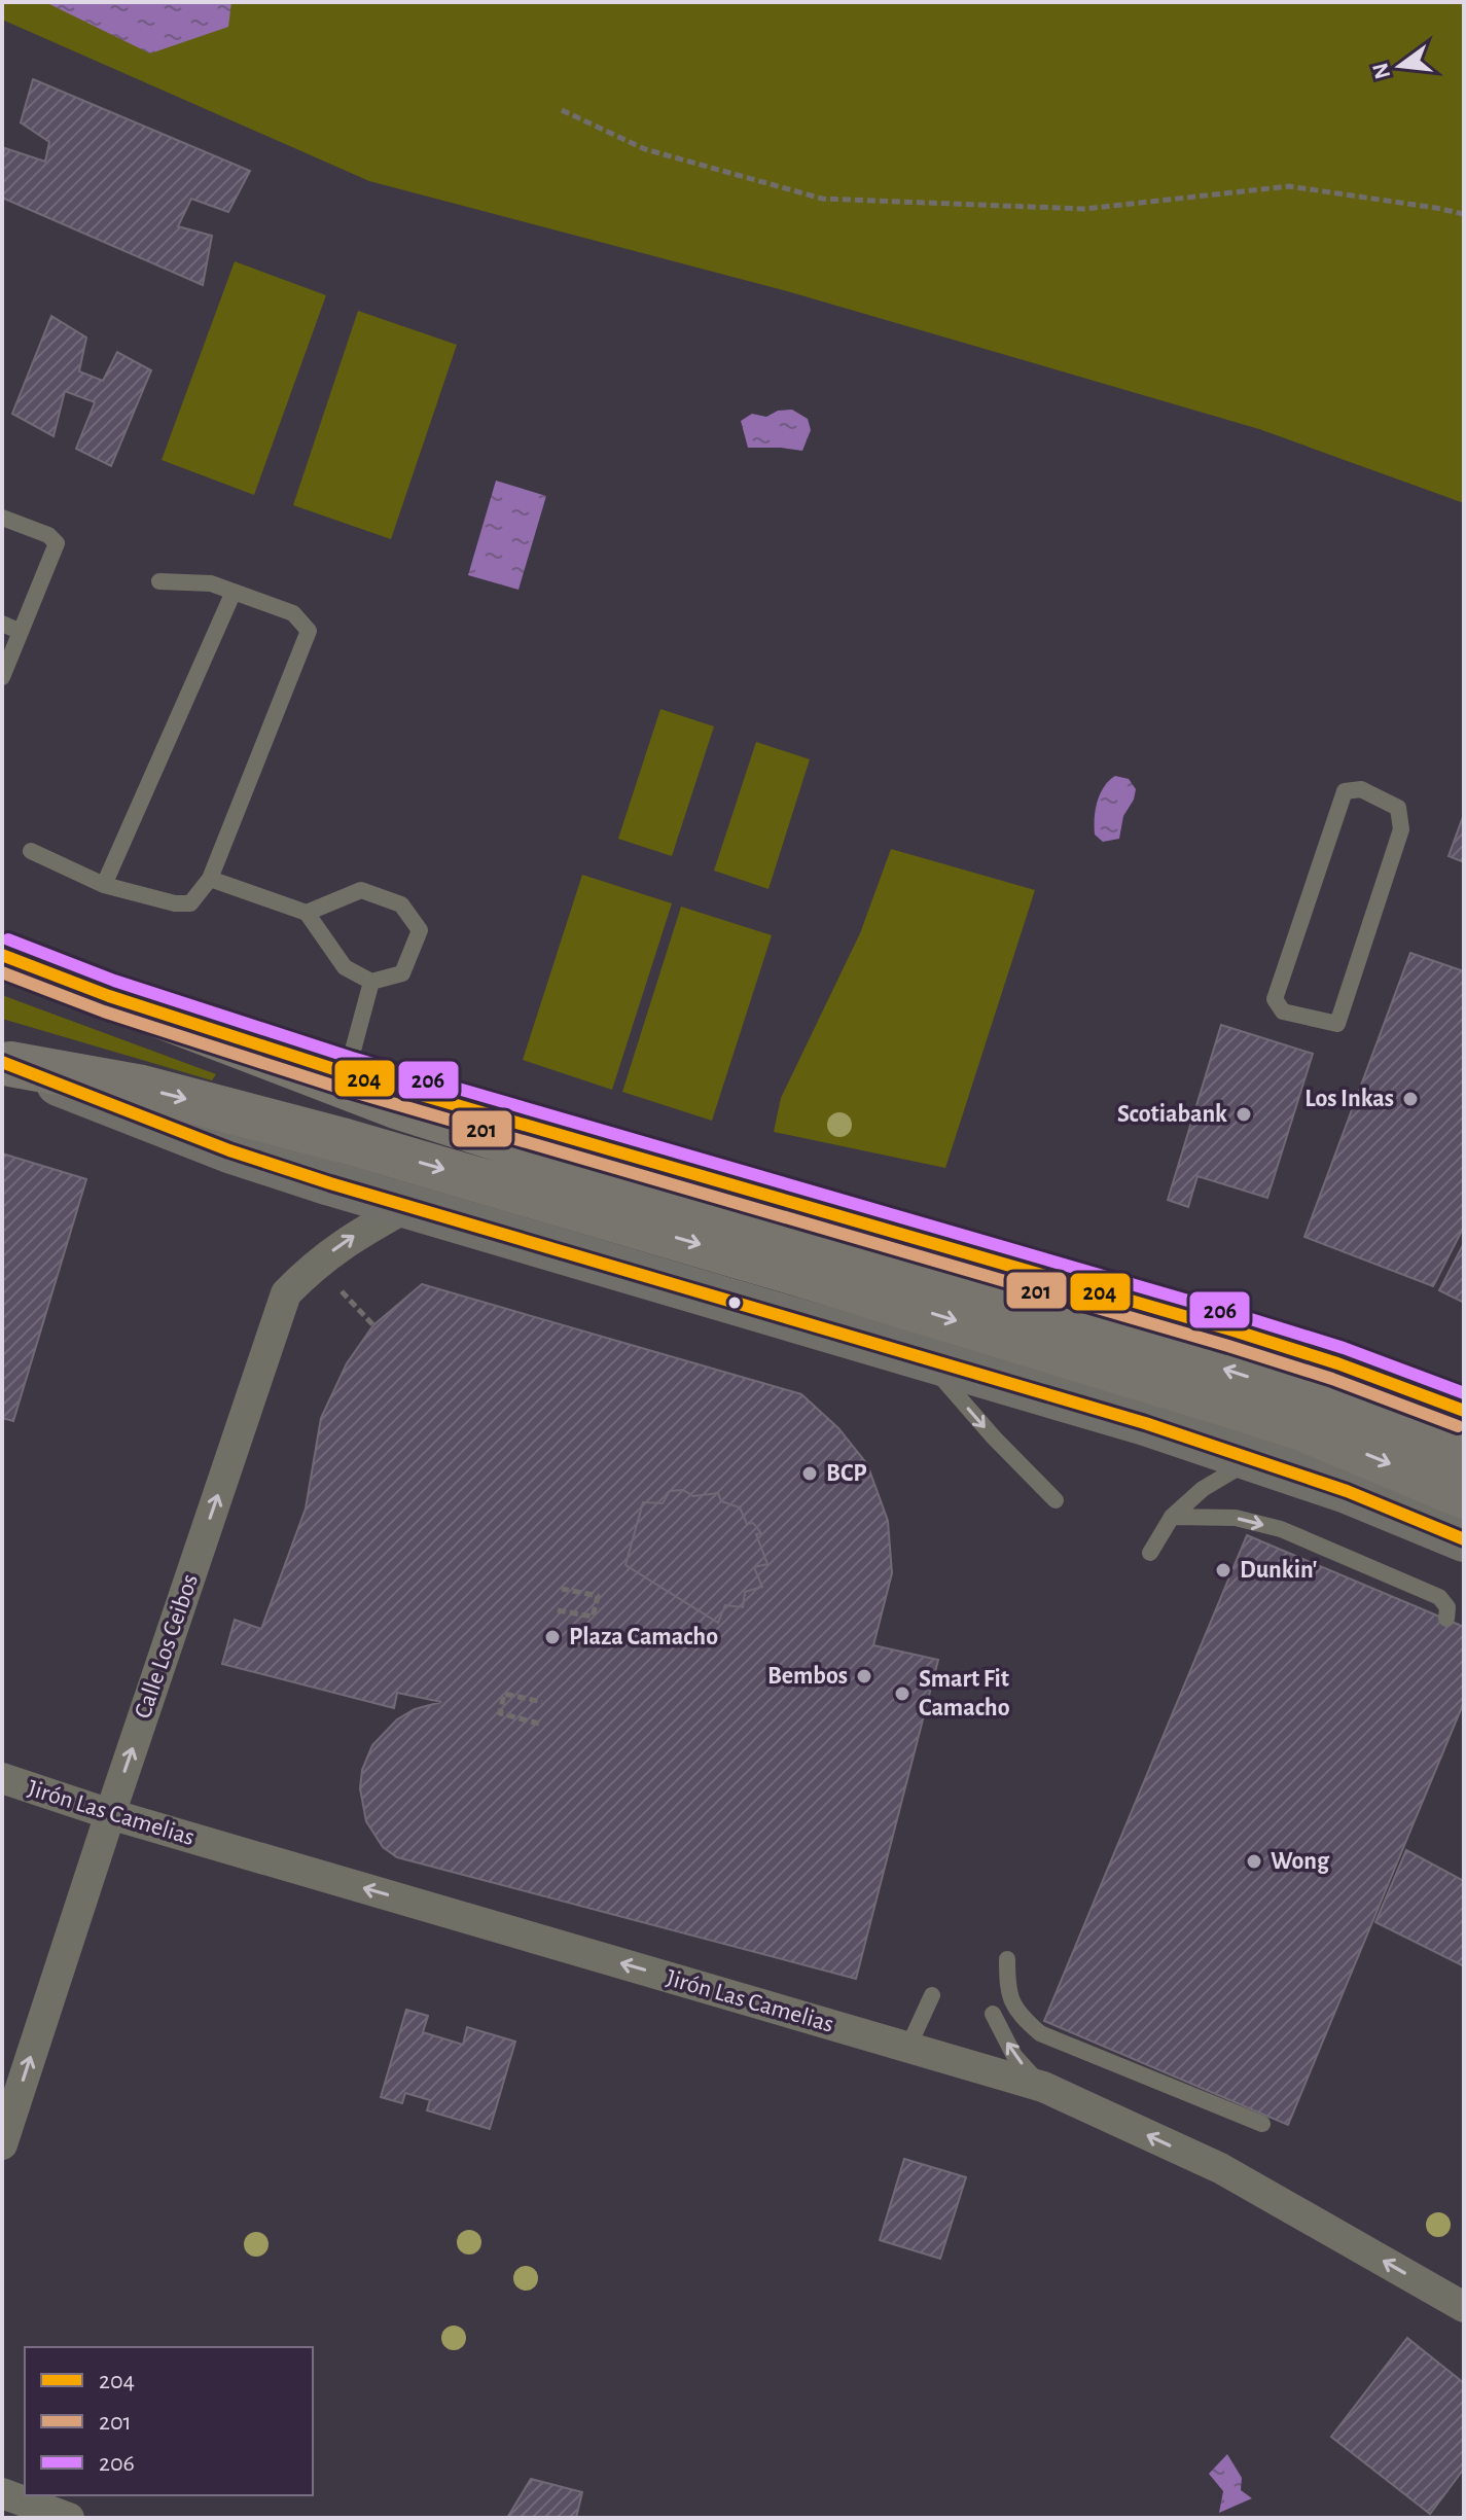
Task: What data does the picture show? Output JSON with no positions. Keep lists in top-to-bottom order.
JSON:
{
  "streets": {
    "street": ["Calle Los Ceibos", "Jirón Las Camelias"]
  },
  "crossings": [
    ["Calle Los Ceibos", "Jirón Las Camelias"]
  ],
  "one_way": ["Calle Los Ceibos", "Jirón Las Camelias"],
  "places": [
    "Los Inkas",
    "Scotiabank",
    "BCP",
    "Dunkin'",
    "Plaza Camacho",
    "Bembos",
    "Smart Fit Camacho",
    "Wong"
  ],
  "lines": ["transit line 206", "transit line 204", "transit line 201"],
  "legend": ["204", "201", "206"],
  "north": "left"
}
